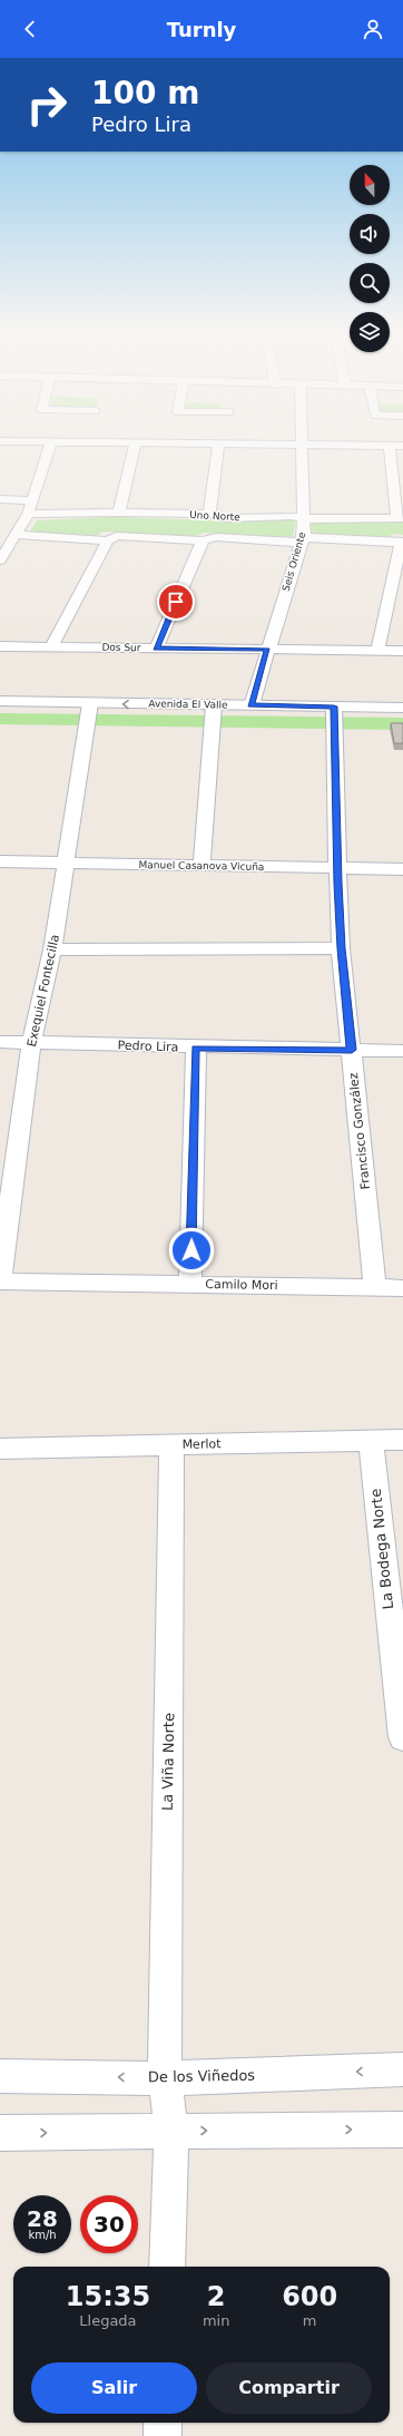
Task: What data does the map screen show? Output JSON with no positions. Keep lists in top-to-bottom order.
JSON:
{
  "streets": {
    "street": [
      "Uno Norte",
      "Seis Oriente",
      "Dos Sur",
      "Avenida El Valle",
      "Manuel Casanova Vicuña",
      "Exequiel Fontecilla",
      "Pedro Lira",
      "Francisco González",
      "Camilo Mori",
      "Merlot",
      "La Bodega Norte",
      "La Viña Norte",
      "De los Viñedos"
    ]
  },
  "crossings": [
    ["Uno Norte", "Seis Oriente"],
    ["Seis Oriente", "Dos Sur"],
    ["Seis Oriente", "Avenida El Valle"],
    ["Avenida El Valle", "Exequiel Fontecilla"],
    ["Avenida El Valle", "Francisco González"],
    ["Manuel Casanova Vicuña", "Exequiel Fontecilla"],
    ["Manuel Casanova Vicuña", "Francisco González"],
    ["Exequiel Fontecilla", "Pedro Lira"],
    ["Exequiel Fontecilla", "Camilo Mori"],
    ["Pedro Lira", "Francisco González"],
    ["Francisco González", "Camilo Mori"],
    ["Merlot", "La Bodega Norte"],
    ["Merlot", "La Viña Norte"],
    ["La Viña Norte", "De los Viñedos"]
  ],
  "north": "top",
  "page": {
    "header": "Turnly",
    "turn": ["100 m", "Pedro Lira"],
    "speed": "28 km/h",
    "limit": "30",
    "eta": [
      "15:35",
      "Llegada",
      "2",
      "min",
      "600",
      "m"
    ],
    "buttons": ["Salir", "Compartir"]
  }
}
